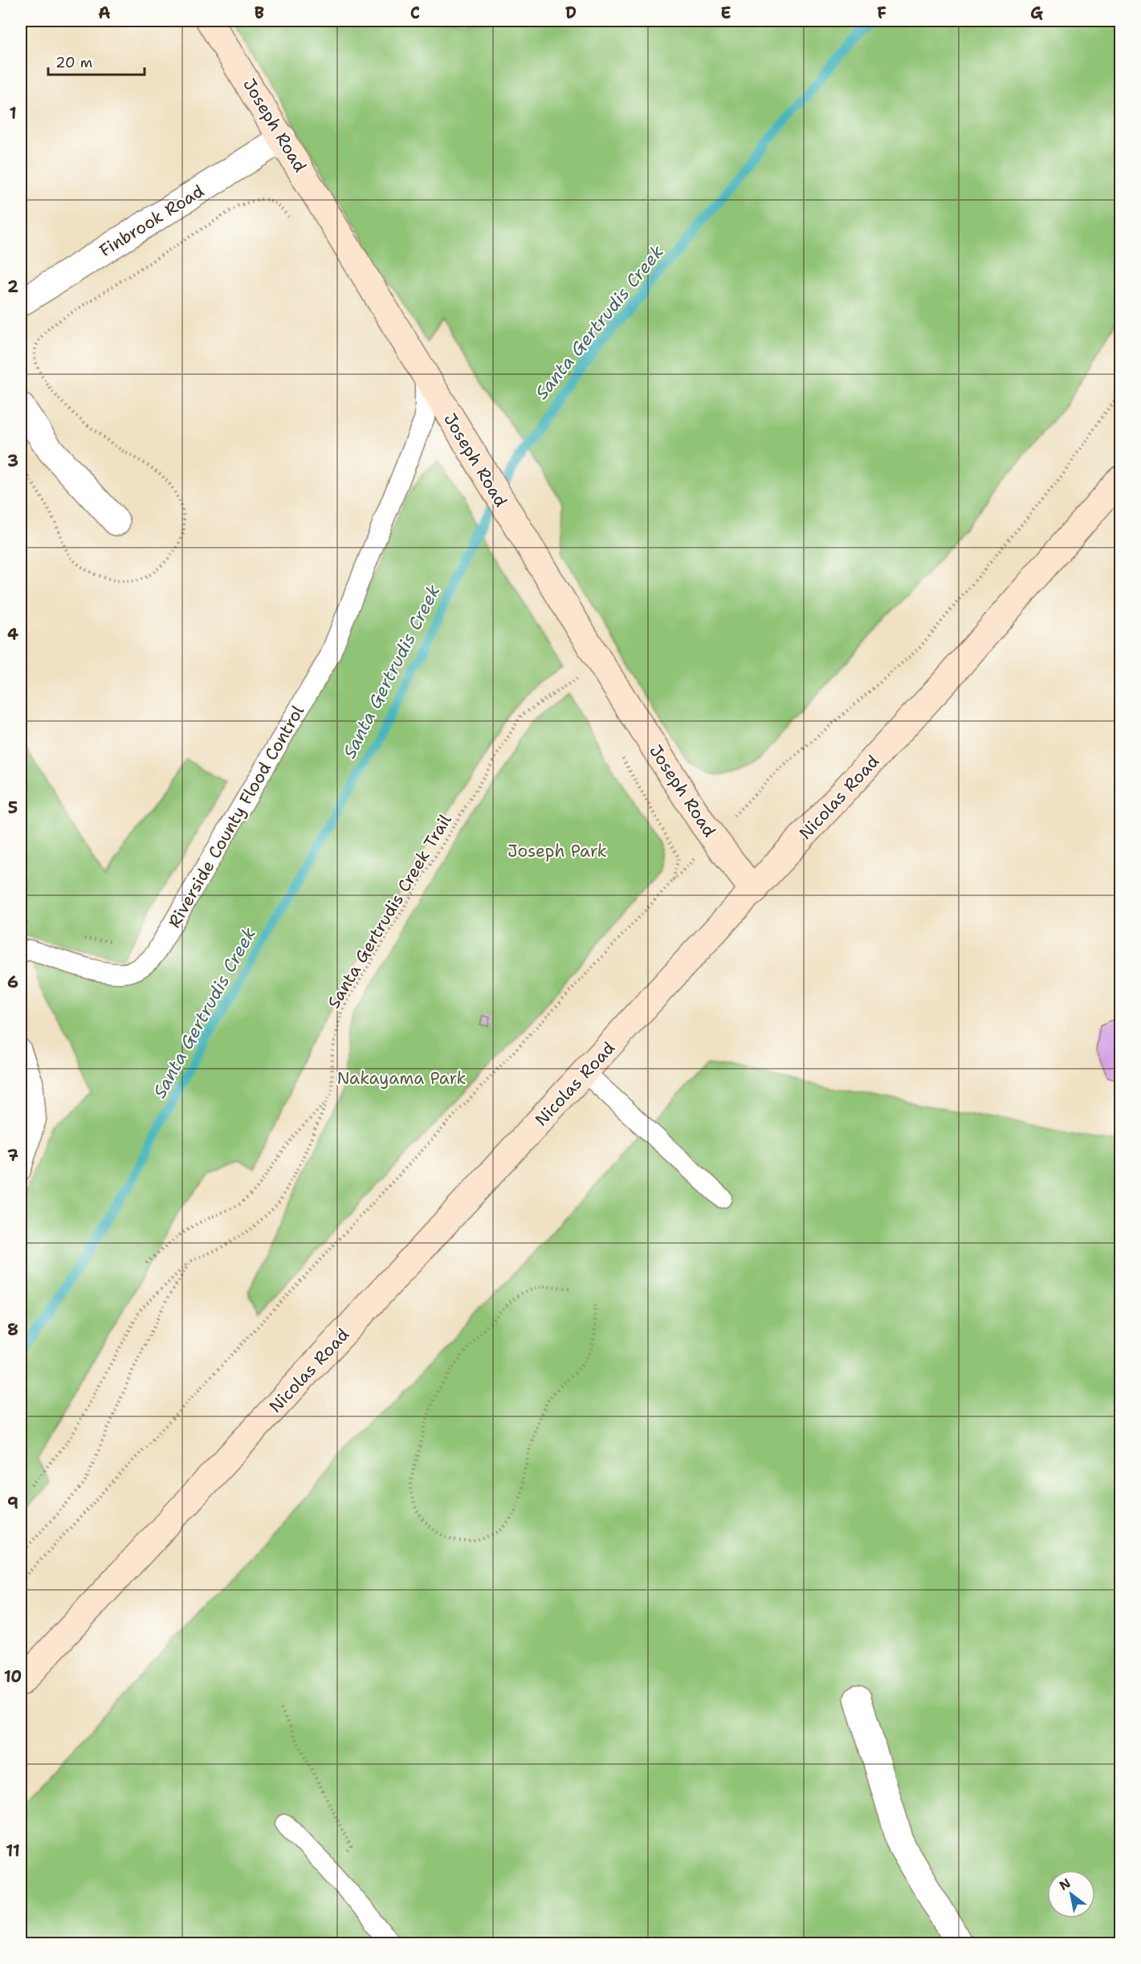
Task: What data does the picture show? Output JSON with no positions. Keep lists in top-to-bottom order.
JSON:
{
  "streets": {
    "main road": ["Joseph Road", "Nicolas Road"],
    "street": ["Finbrook Road"],
    "lane": ["Riverside County Flood Control"],
    "path": ["Santa Gertrudis Creek Trail"]
  },
  "crossings": [
    ["Joseph Road", "Finbrook Road"],
    ["Joseph Road", "Nicolas Road"],
    ["Joseph Road", "Riverside County Flood Control"],
    ["Joseph Road", "Santa Gertrudis Creek Trail"]
  ],
  "water": ["Santa Gertrudis Creek"],
  "parks": ["Joseph Park", "Nakayama Park"],
  "scale_bar": "20 m",
  "north": "top left",
  "grid": {
    "columns": [
      "A",
      "B",
      "C",
      "D",
      "E",
      "F",
      "G"
    ],
    "rows": [
      "1",
      "2",
      "3",
      "4",
      "5",
      "6",
      "7",
      "8",
      "9",
      "10",
      "11"
    ]
  }
}
